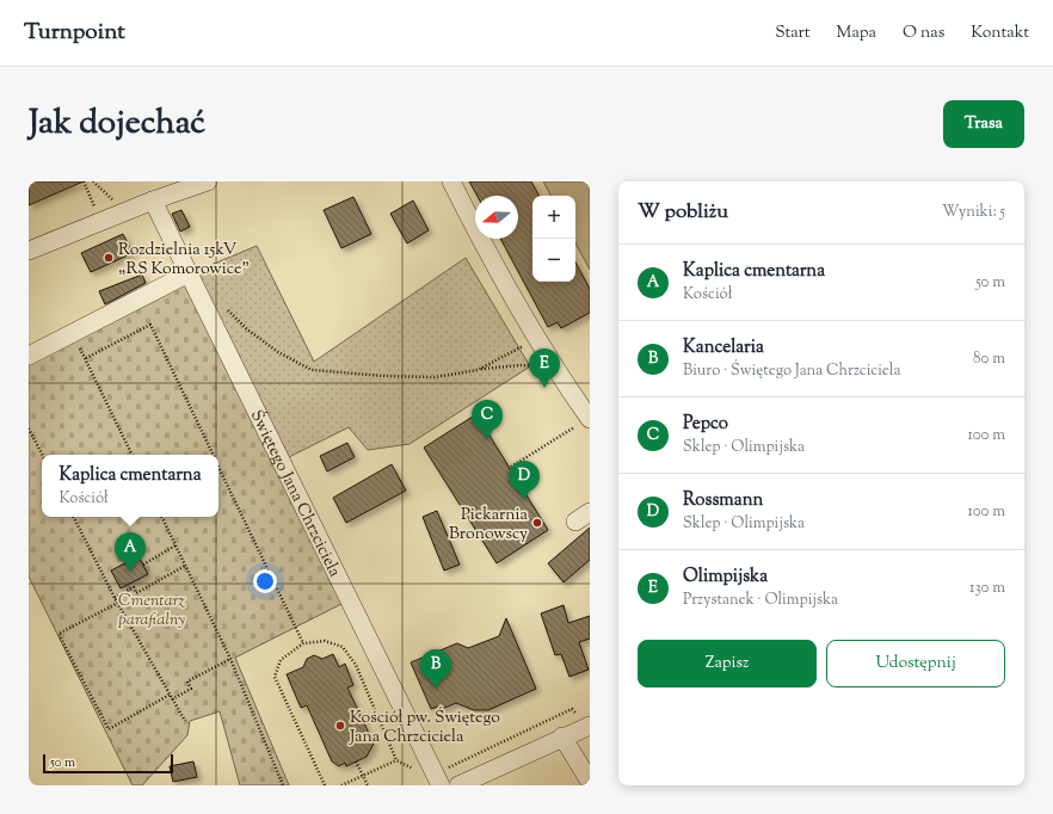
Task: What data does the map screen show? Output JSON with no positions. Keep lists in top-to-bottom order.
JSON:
{
  "streets": {
    "street": ["Świętego Jana Chrzciciela"]
  },
  "parks": ["Cmentarz parafialny"],
  "places": ["Rozdzielnia 15kV „RS Komorowice”", "Piekarnia Bronowscy", "Kościół pw. Świętego Jana Chrzciciela"],
  "scale_bar": "50 m",
  "north": "left",
  "page": {
    "header": "Turnpoint",
    "nav": [
      "Start",
      "Mapa",
      "O nas",
      "Kontakt"
    ],
    "title": "Jak dojechać",
    "buttons": [
      "Trasa",
      ["Zapisz", "Udostępnij"]
    ],
    "heading": ["W pobliżu", "Wyniki: 5"],
    "map_buttons": ["+", "−"],
    "list": [
      {
        "mark": "A",
        "name": "Kaplica cmentarna",
        "note": "Kościół",
        "value": "50 m"
      },
      {
        "mark": "B",
        "name": "Kancelaria",
        "note": "Biuro · Świętego Jana Chrzciciela",
        "value": "80 m"
      },
      {
        "mark": "C",
        "name": "Pepco",
        "note": "Sklep · Olimpijska",
        "value": "100 m"
      },
      {
        "mark": "D",
        "name": "Rossmann",
        "note": "Sklep · Olimpijska",
        "value": "100 m"
      },
      {
        "mark": "E",
        "name": "Olimpijska",
        "note": "Przystanek · Olimpijska",
        "value": "130 m"
      }
    ],
    "pins": [
      "E",
      "C",
      "D",
      "A",
      "B"
    ],
    "popup": ["Kaplica cmentarna", "Kościół"],
    "scale": "50 m"
  }
}
